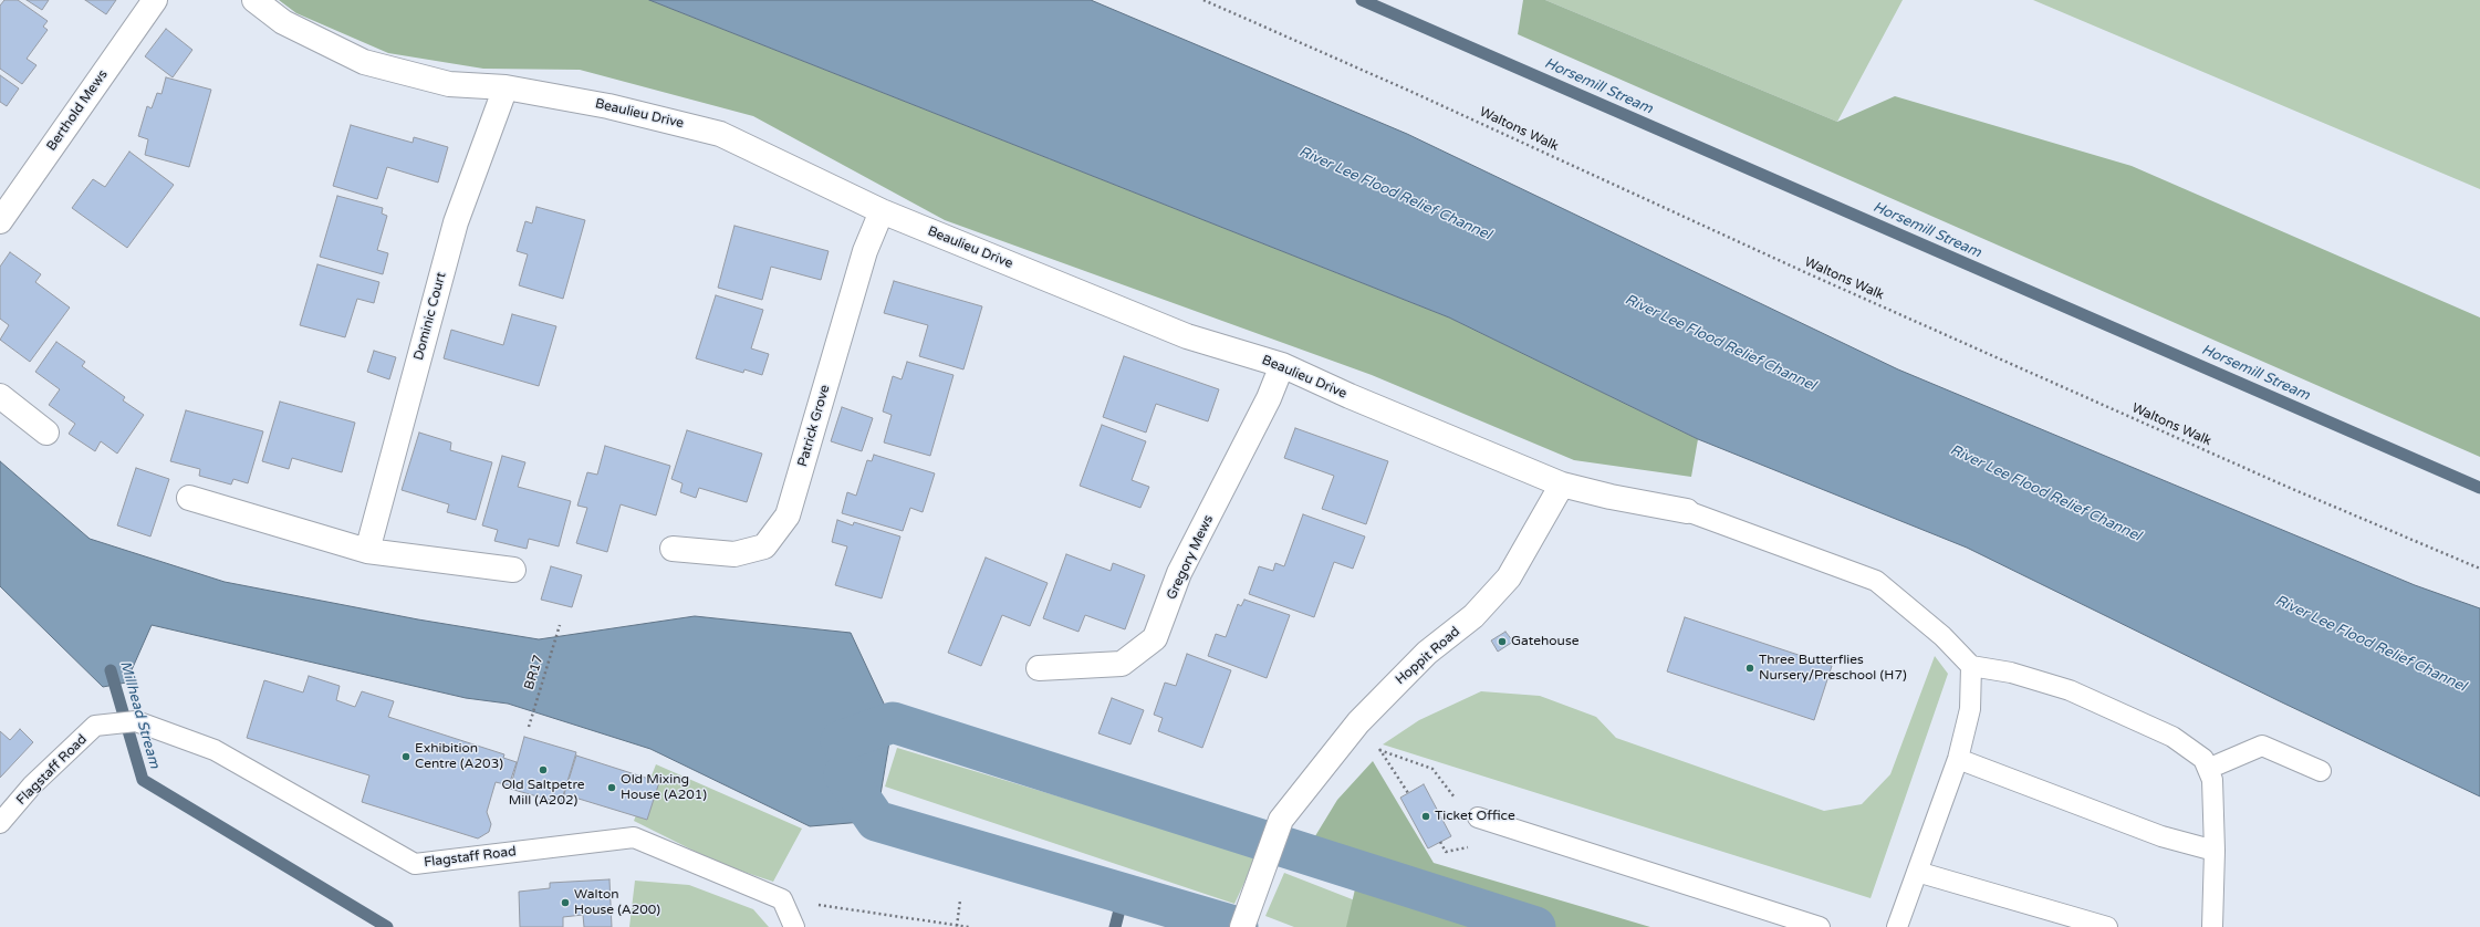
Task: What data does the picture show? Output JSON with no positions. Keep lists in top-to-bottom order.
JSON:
{
  "streets": {
    "street": [
      "Berthold Mews",
      "Beaulieu Drive",
      "Dominic Court",
      "Patrick Grove",
      "Gregory Mews",
      "Hoppit Road"
    ],
    "lane": ["Flagstaff Road"],
    "path": ["Waltons Walk", "BR17"]
  },
  "crossings": [
    ["Beaulieu Drive", "Dominic Court"],
    ["Beaulieu Drive", "Patrick Grove"],
    ["Beaulieu Drive", "Gregory Mews"],
    ["Beaulieu Drive", "Hoppit Road"]
  ],
  "water": ["Horsemill Stream", "River Lee Flood Relief Channel", "Millhead Stream"],
  "places": [
    "Gatehouse",
    "Three Butterflies Nursery/Preschool (H7)",
    "Exhibition Centre (A203)",
    "Old Saltpetre Mill (A202)",
    "Old Mixing House (A201)",
    "Ticket Office",
    "Walton House (A200)"
  ]
}
